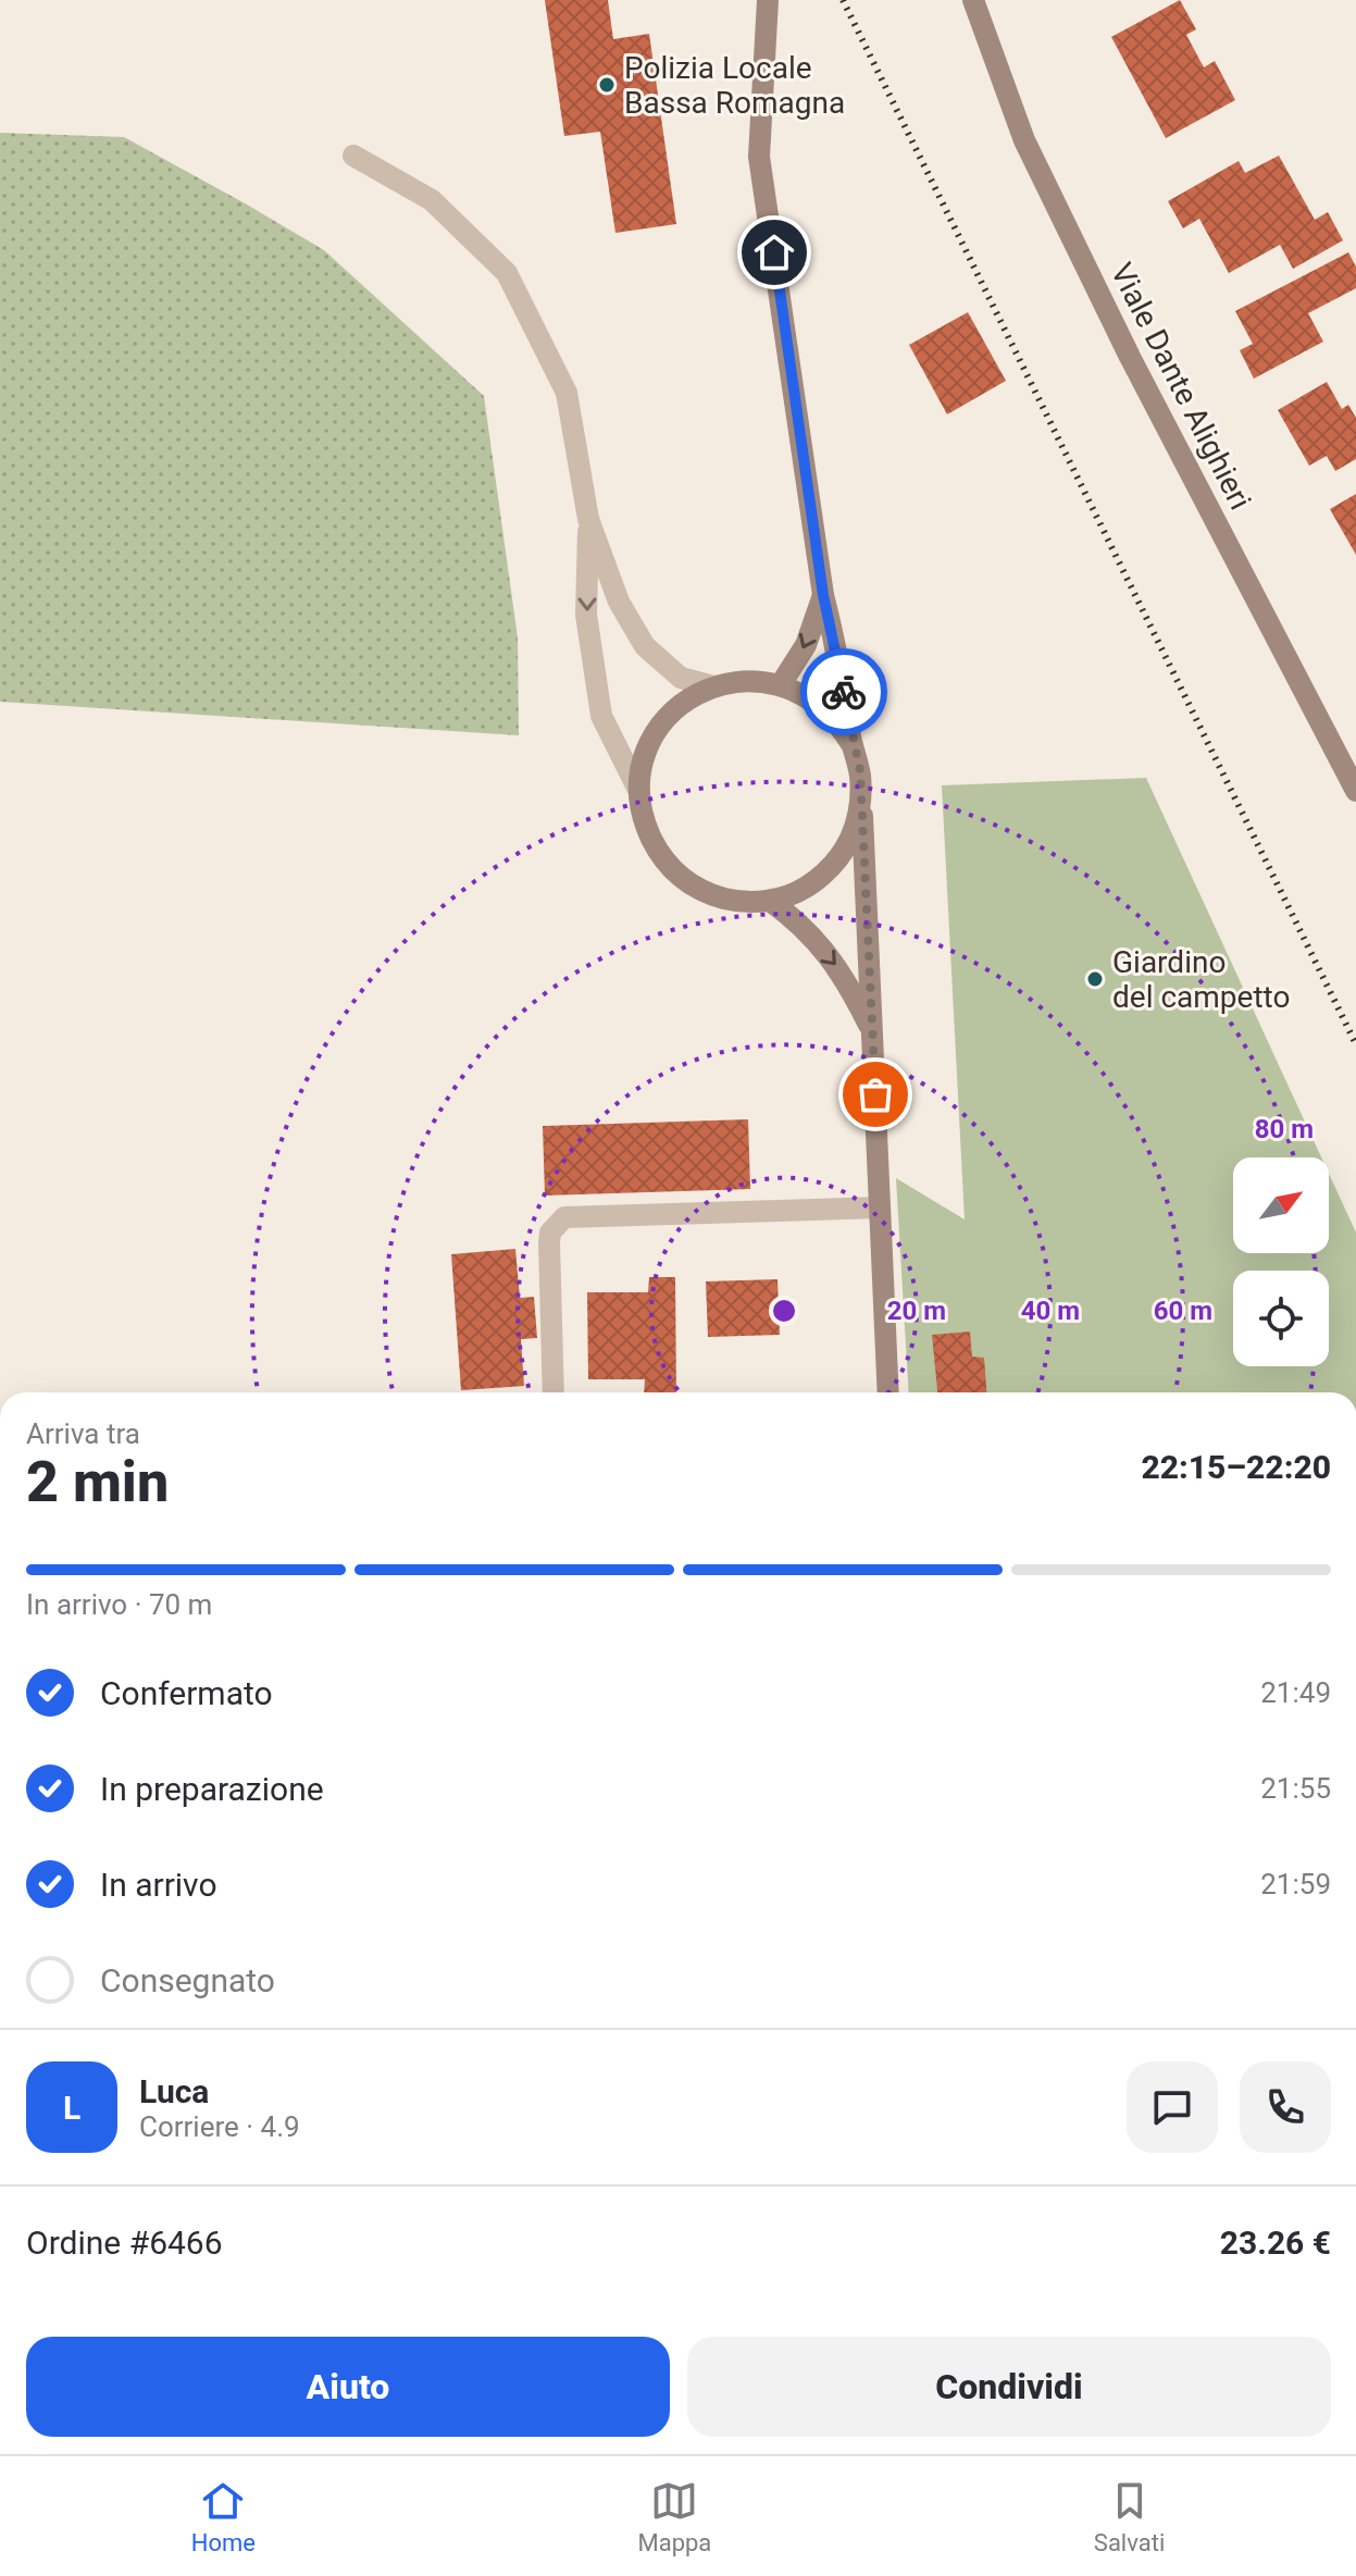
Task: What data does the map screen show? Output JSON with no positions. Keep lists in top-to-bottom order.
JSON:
{
  "streets": {
    "street": ["Viale Dante Alighieri"]
  },
  "places": ["Polizia Locale Bassa Romagna", "Giardino del campetto"],
  "north": "top right",
  "page": {
    "heading": ["2 min", "Arriva tra", "22:15–22:20"],
    "panel": [
      "Luca",
      "Corriere · 4.9",
      "Ordine #6466",
      "23.26 €"
    ],
    "bar": "In arrivo · 70 m",
    "list": [
      ["Confermato", "21:49"],
      ["In preparazione", "21:55"],
      ["In arrivo", "21:59"],
      "Consegnato"
    ],
    "round": "L",
    "buttons": ["Aiuto", "Condividi"],
    "tabs": ["Home", "Mappa", "Salvati"]
  },
  "rings": [
    "80 m",
    "20 m",
    "40 m",
    "60 m"
  ]
}
